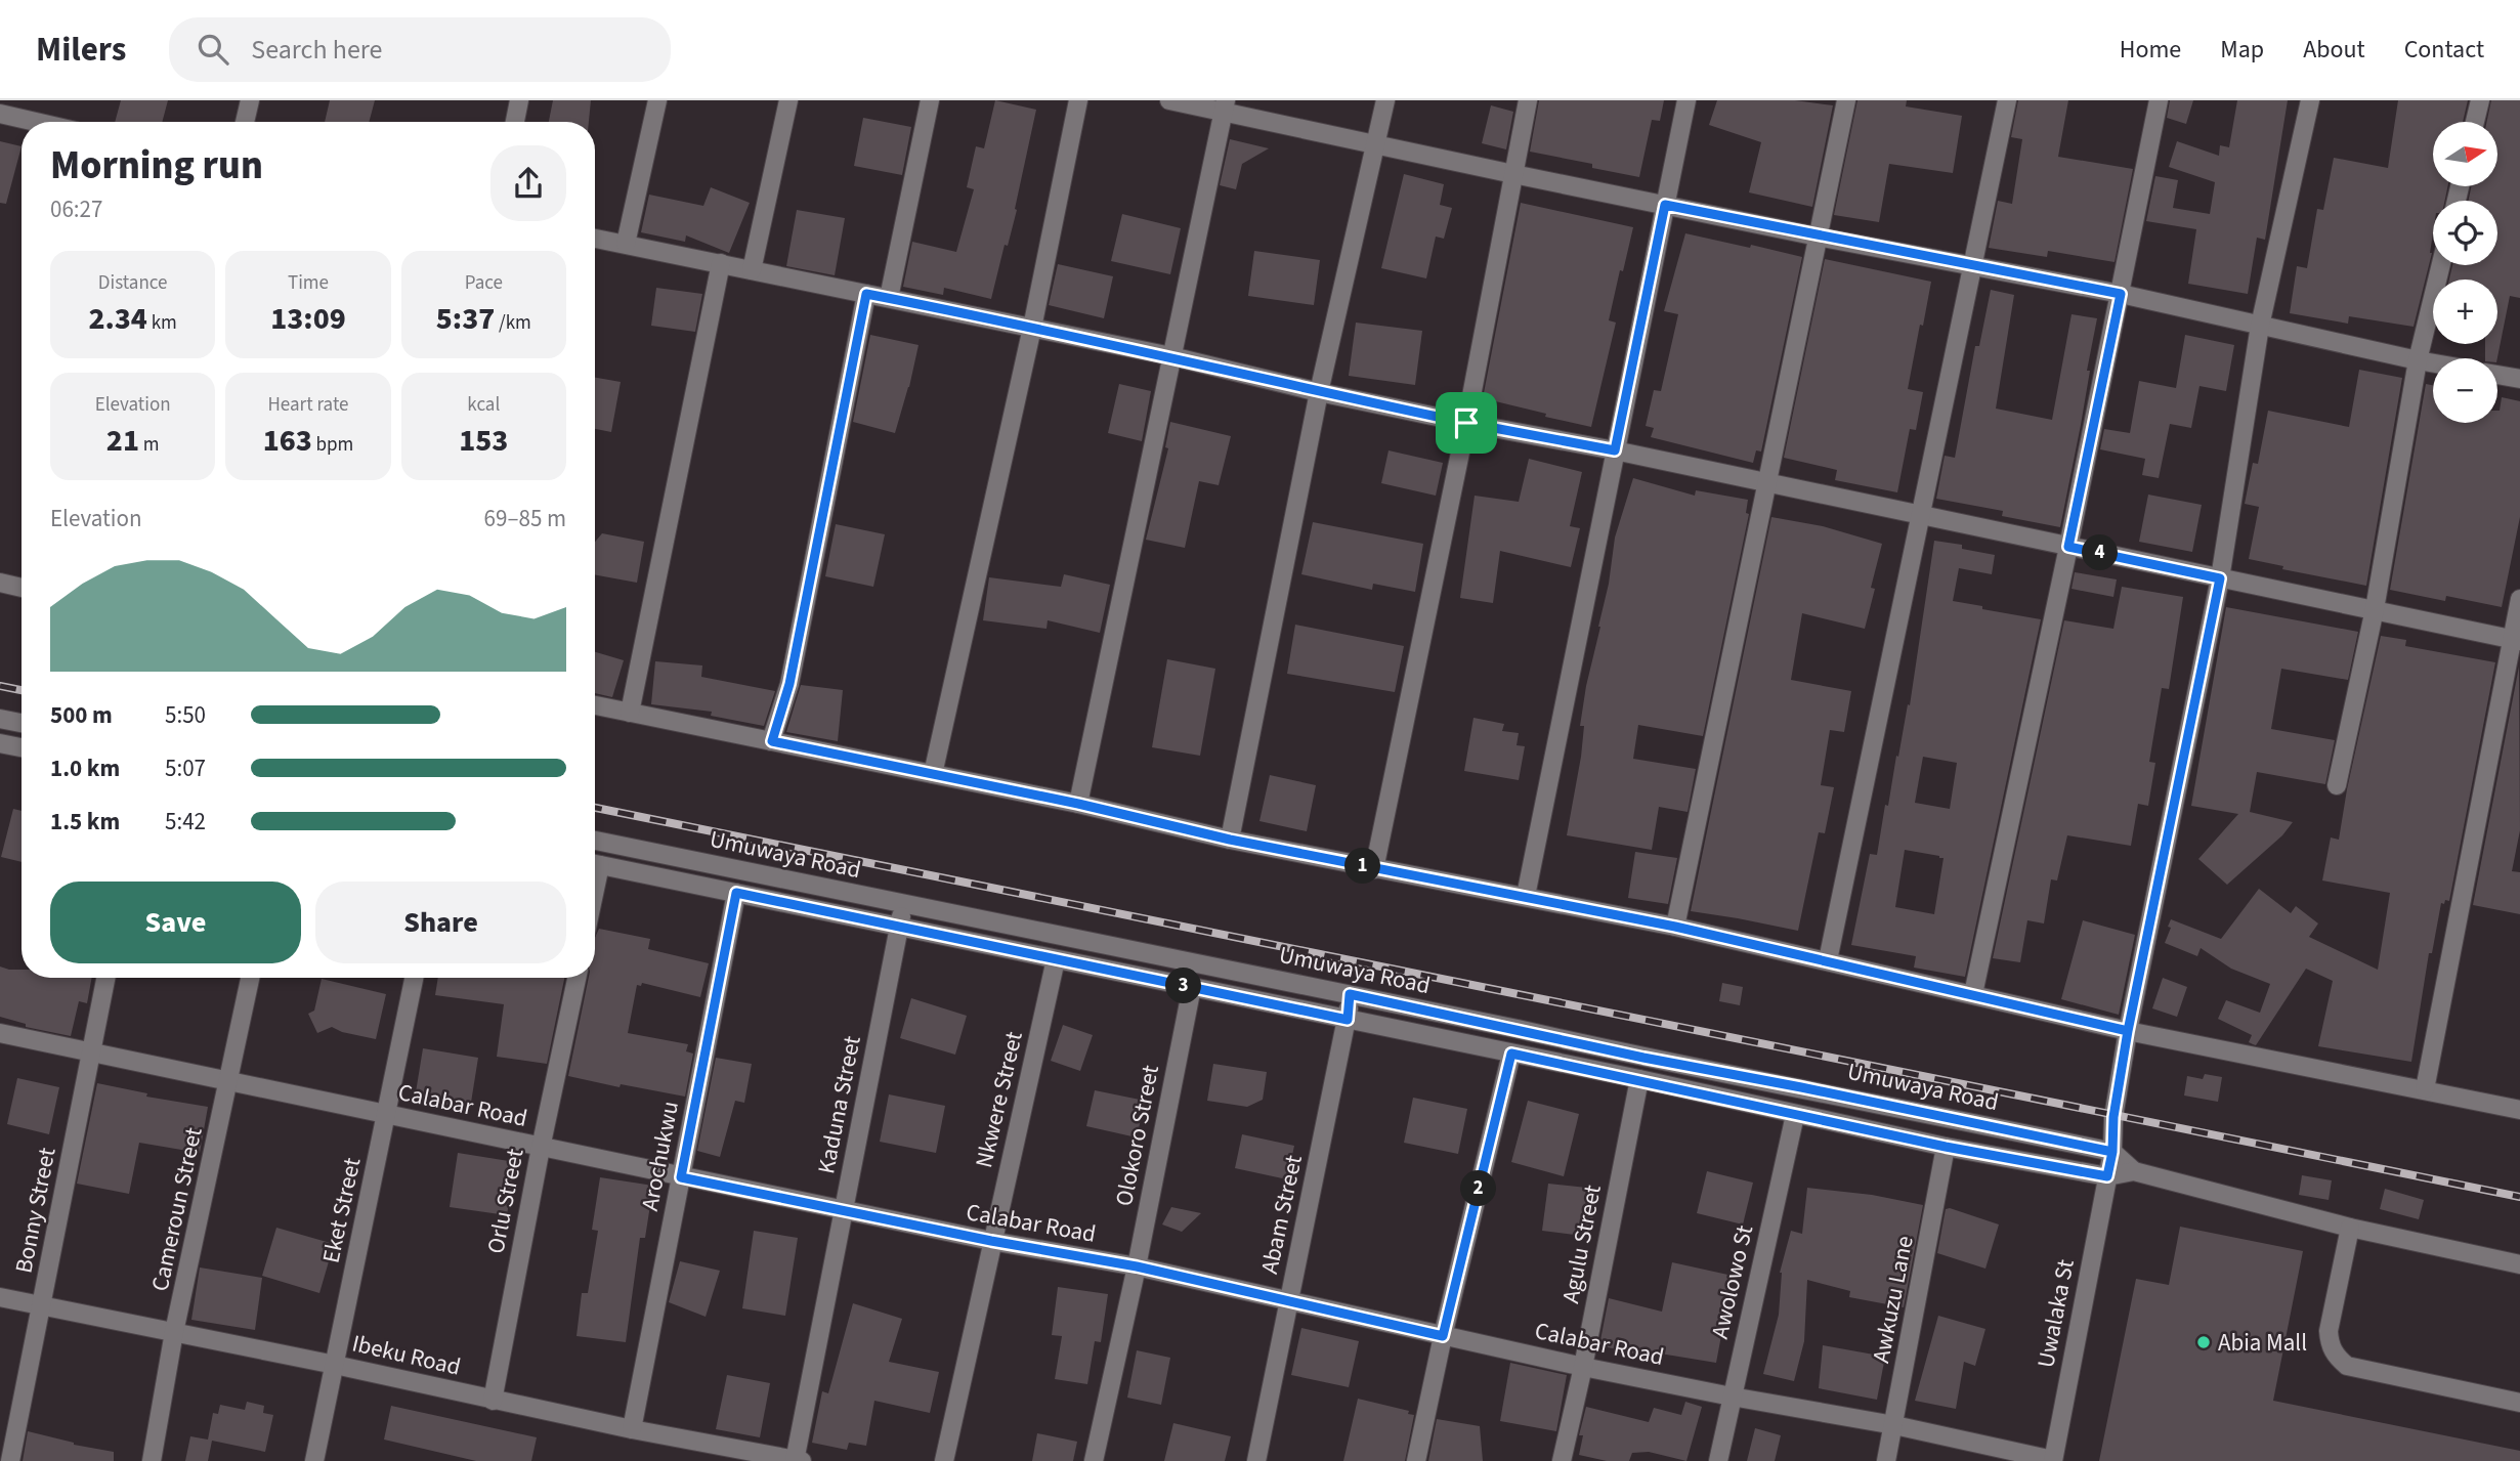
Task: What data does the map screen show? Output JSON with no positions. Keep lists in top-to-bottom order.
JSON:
{
  "streets": {
    "street": [
      "Umuwaya Road",
      "Nkwere Street",
      "Calabar Road",
      "Kaduna Street",
      "Olokoro Street",
      "Arochukwu",
      "Orlu Street",
      "Cameroun Street",
      "Bonny Street",
      "Eket Street",
      "Abam Street",
      "Agulu Street",
      "Awolowo St",
      "Awkuzu Lane",
      "Uwalaka St",
      "Ibeku Road"
    ]
  },
  "crossings": [
    ["Umuwaya Road", "Nkwere Street"],
    ["Umuwaya Road", "Kaduna Street"],
    ["Umuwaya Road", "Olokoro Street"],
    ["Umuwaya Road", "Arochukwu"],
    ["Umuwaya Road", "Abam Street"],
    ["Umuwaya Road", "Agulu Street"],
    ["Umuwaya Road", "Awolowo St"],
    ["Umuwaya Road", "Awkuzu Lane"],
    ["Umuwaya Road", "Uwalaka St"],
    ["Nkwere Street", "Calabar Road"],
    ["Calabar Road", "Kaduna Street"],
    ["Calabar Road", "Olokoro Street"],
    ["Calabar Road", "Arochukwu"],
    ["Calabar Road", "Orlu Street"],
    ["Calabar Road", "Cameroun Street"],
    ["Calabar Road", "Bonny Street"],
    ["Calabar Road", "Eket Street"],
    ["Calabar Road", "Abam Street"],
    ["Calabar Road", "Agulu Street"],
    ["Calabar Road", "Awolowo St"],
    ["Calabar Road", "Awkuzu Lane"],
    ["Calabar Road", "Uwalaka St"],
    ["Kaduna Street", "Ibeku Road"],
    ["Arochukwu", "Ibeku Road"],
    ["Orlu Street", "Ibeku Road"],
    ["Cameroun Street", "Ibeku Road"],
    ["Bonny Street", "Ibeku Road"],
    ["Eket Street", "Ibeku Road"]
  ],
  "places": ["Abia Mall"],
  "north": "right",
  "page": {
    "header": "Milers",
    "search": "Search here",
    "nav": [
      "Home",
      "Map",
      "About",
      "Contact"
    ],
    "map_buttons": ["+", "−"],
    "heading": ["Morning run", "06:27"],
    "stats": [
      ["Distance", "2.34 km"],
      ["Time", "13:09"],
      ["Pace", "5:37 /km"],
      ["Elevation", "21 m"],
      ["Heart rate", "163 bpm"],
      ["kcal", "153"]
    ],
    "chart": ["Elevation", "69–85 m"],
    "pins": [
      "4",
      "1",
      "3",
      "2"
    ],
    "list": [
      {
        "name": "500 m",
        "note": "5:50"
      },
      {
        "name": "1.0 km",
        "note": "5:07"
      },
      {
        "name": "1.5 km",
        "note": "5:42"
      }
    ],
    "buttons": ["Save", "Share"]
  }
}
